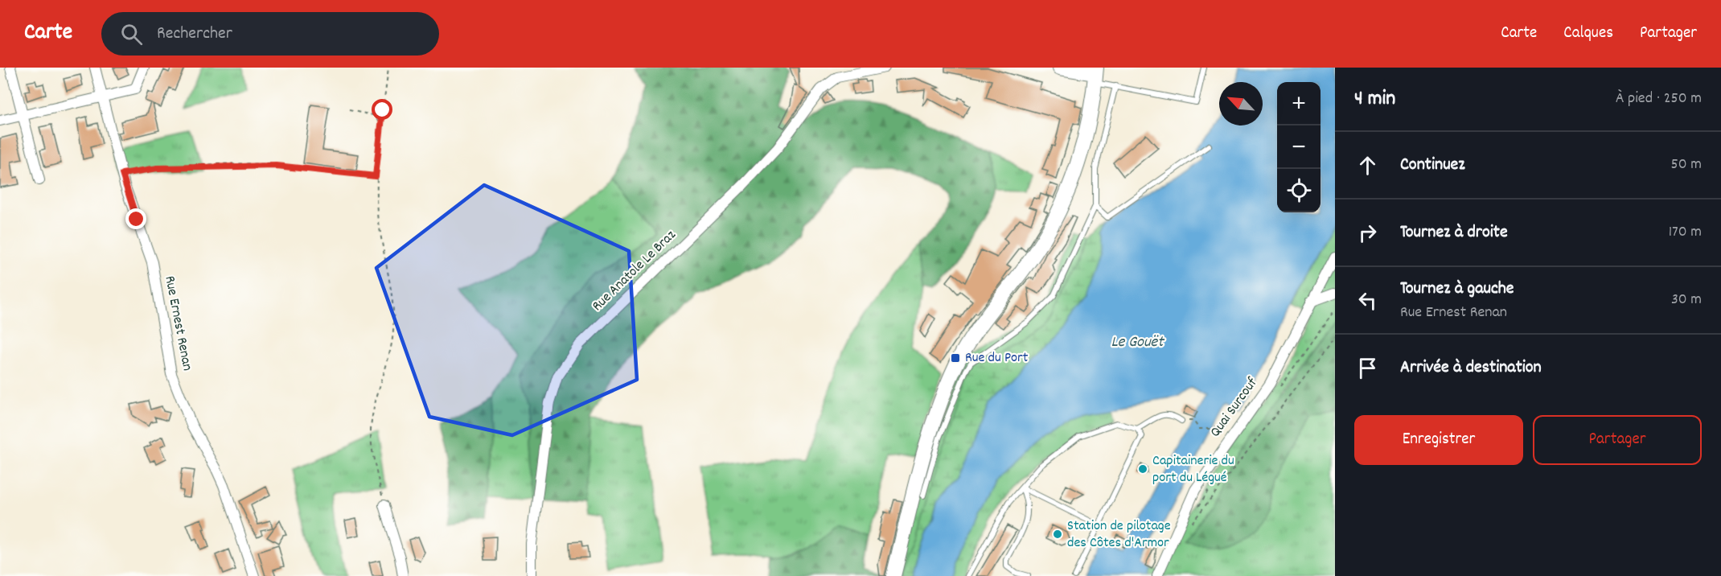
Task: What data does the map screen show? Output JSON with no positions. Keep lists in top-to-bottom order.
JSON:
{
  "streets": {
    "street": ["Rue Anatole Le Braz", "Rue Ernest Renan", "Quai Surcouf"]
  },
  "water": ["Le Gouët"],
  "places": {
    "transit": ["Rue du Port"],
    "other": ["Capitainerie du port du Légué", "Station de pilotage des Côtes d'Armor"]
  },
  "north": "top left",
  "page": {
    "header": "Carte",
    "search": "Rechercher",
    "nav": ["Carte", "Calques", "Partager"],
    "heading": ["4 min", "À pied · 250 m"],
    "map_buttons": ["+", "−"],
    "list": [
      ["Continuez", "50 m"],
      ["Tournez à droite", "170 m"],
      ["Tournez à gauche", "Rue Ernest Renan", "30 m"],
      "Arrivée à destination"
    ],
    "buttons": ["Enregistrer", "Partager"]
  }
}
